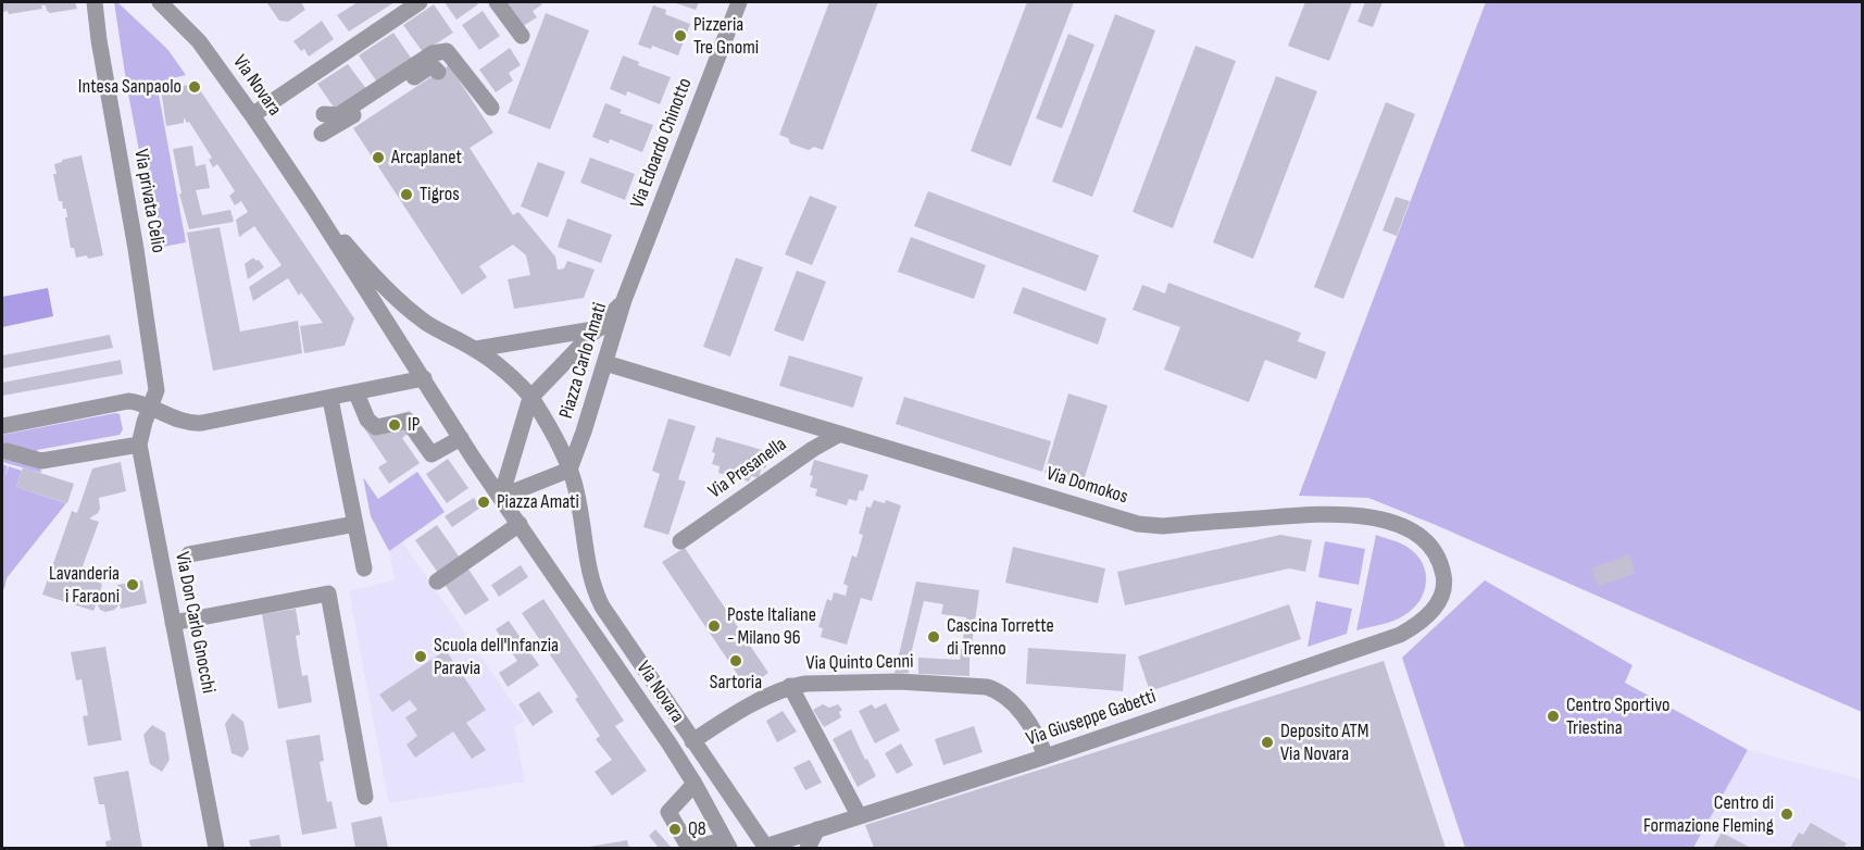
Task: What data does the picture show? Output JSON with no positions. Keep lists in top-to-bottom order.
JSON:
{
  "streets": {
    "street": [
      "Via Novara",
      "Via Edoardo Chinotto",
      "Via privata Celio",
      "Piazza Carlo Amati",
      "Via Presanella",
      "Via Domokos",
      "Via Don Carlo Gnocchi",
      "Via Quinto Cenni",
      "Via Giuseppe Gabetti"
    ]
  },
  "crossings": [
    ["Via Novara", "Piazza Carlo Amati"],
    ["Via Novara", "Via Quinto Cenni"],
    ["Via Novara", "Via Giuseppe Gabetti"],
    ["Via Edoardo Chinotto", "Piazza Carlo Amati"],
    ["Via privata Celio", "Via Don Carlo Gnocchi"],
    ["Piazza Carlo Amati", "Via Domokos"],
    ["Via Presanella", "Via Domokos"],
    ["Via Domokos", "Via Giuseppe Gabetti"],
    ["Via Quinto Cenni", "Via Giuseppe Gabetti"]
  ],
  "places": [
    "Pizzeria Tre Gnomi",
    "Intesa Sanpaolo",
    "Arcaplanet",
    "Tigros",
    "IP",
    "Piazza Amati",
    "Lavanderia i Faraoni",
    "Poste Italiane - Milano 96",
    "Cascina Torrette di Trenno",
    "Scuola dell'Infanzia Paravia",
    "Sartoria",
    "Centro Sportivo Triestina",
    "Deposito ATM Via Novara",
    "Centro di Formazione Fleming",
    "Q8"
  ]
}
